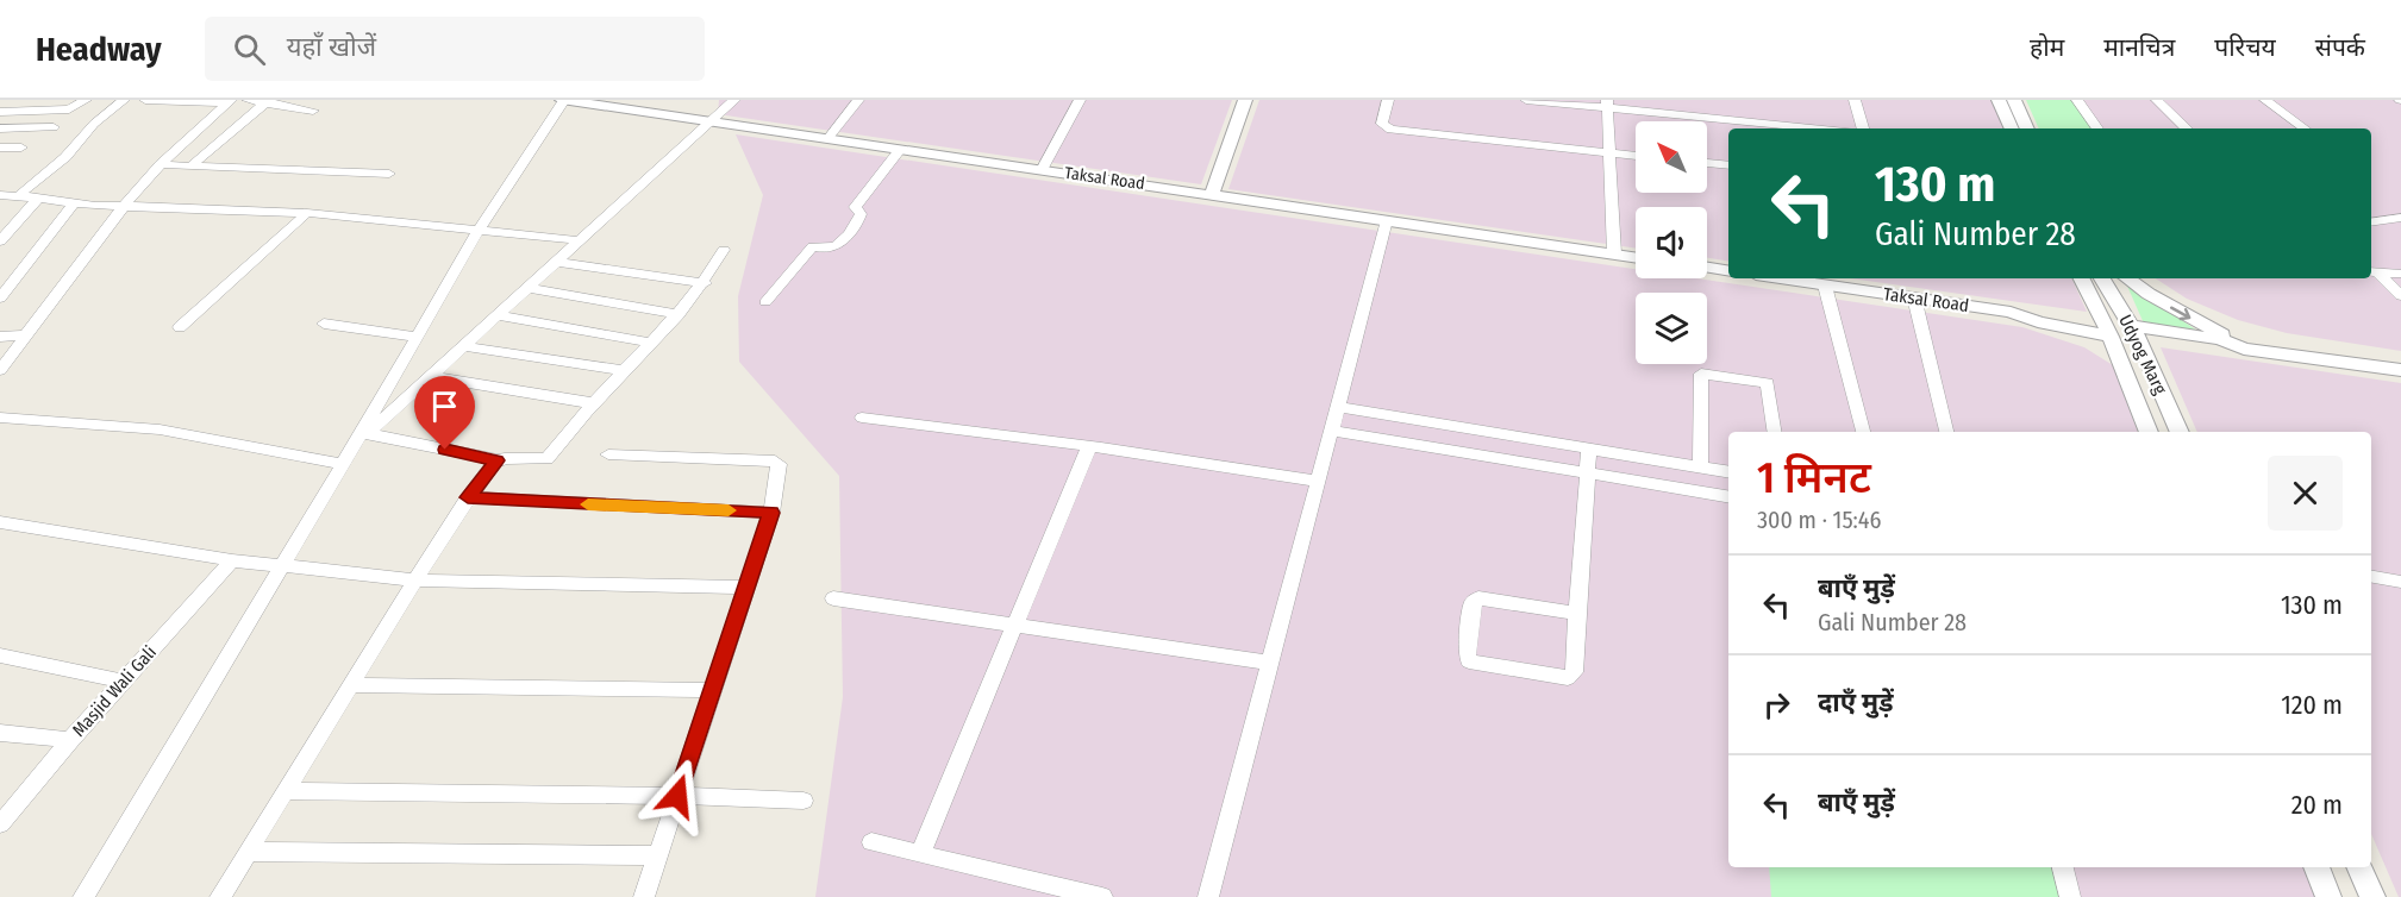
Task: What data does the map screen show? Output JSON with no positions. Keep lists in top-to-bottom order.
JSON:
{
  "streets": {
    "street": ["Taksal Road", "Udyog Marg", "Masjid Wali Gali"]
  },
  "crossings": [
    ["Taksal Road", "Udyog Marg"]
  ],
  "north": "top left",
  "page": {
    "header": "Headway",
    "search": "यहाँ खोजें",
    "nav": [
      "होम",
      "मानचित्र",
      "परिचय",
      "संपर्क"
    ],
    "turn": ["130 m", "Gali Number 28"],
    "heading": ["1 मिनट", "300 m · 15:46"],
    "list": [
      {
        "name": "बाएँ मुड़ें",
        "note": "Gali Number 28",
        "value": "130 m"
      },
      {
        "name": "दाएँ मुड़ें",
        "value": "120 m"
      },
      {
        "name": "बाएँ मुड़ें",
        "value": "20 m"
      }
    ]
  }
}
